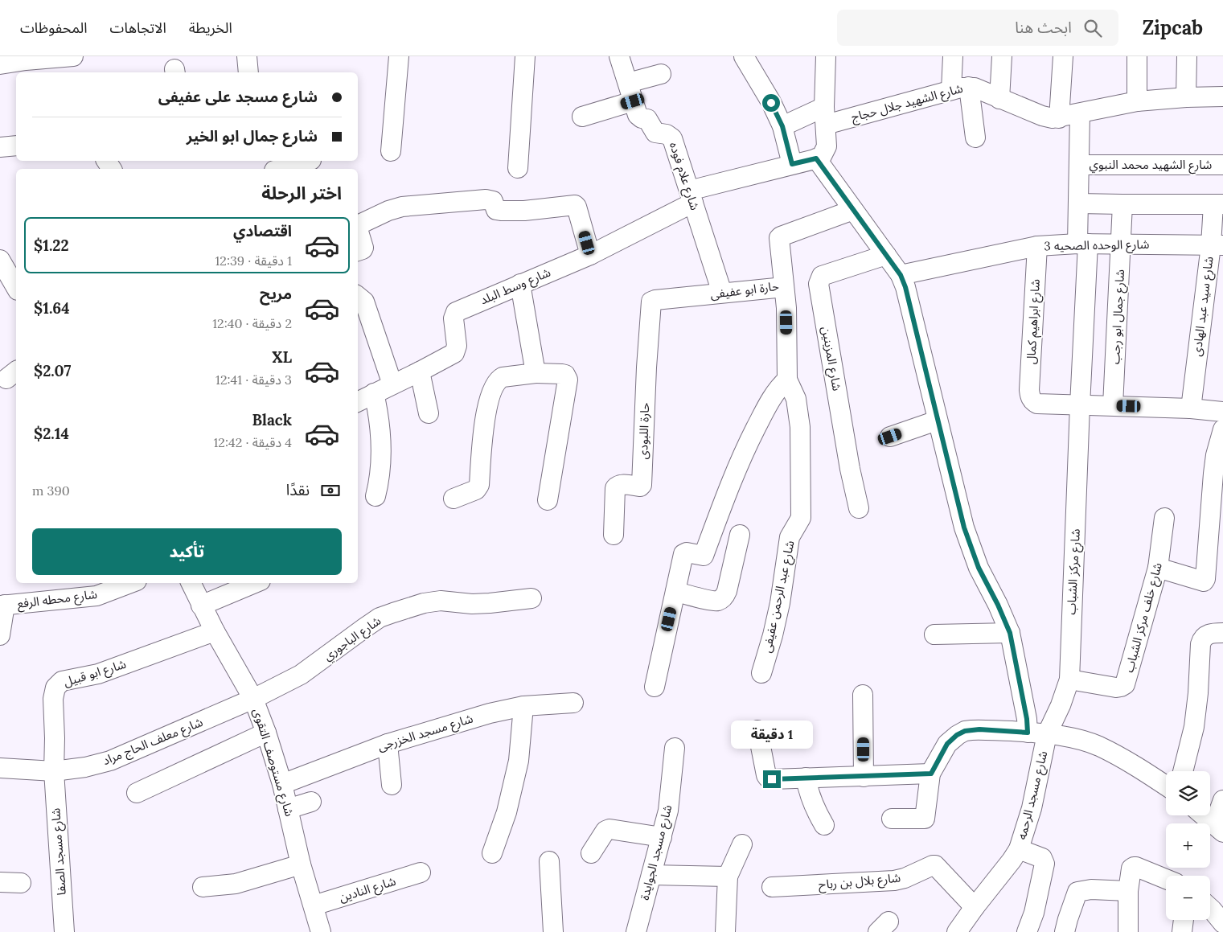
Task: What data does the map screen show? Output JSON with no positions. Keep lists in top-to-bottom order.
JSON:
{
  "streets": {
    "street": [
      "شارع الشهيد جلال حجاج",
      "شارع الشهيد محمد النبوي",
      "شارع علام فوده",
      "شارع الوحده الصحيه 3",
      "شارع وسط البلد",
      "حارة ابو عفيفى",
      "شارع سيد عبد الهادى",
      "شارع جمال ابو رجب",
      "شارع ابراهيم كمال",
      "شارع المزينين",
      "حارة اللبودى",
      "شارع مركز الشباب",
      "شارع عبد الرحمن عفيفى",
      "شارع محطه الرفع",
      "شارع خلف مركز الشباب",
      "شارع الباجوري",
      "شارع ابو قبيل",
      "شارع مسجد الخزرجى",
      "شارع معلف الحاج مراد",
      "شارع مستوصف التقوى",
      "شارع مسجد الرحمه",
      "شارع مسجد الصفا",
      "شارع مسجد الجوايدة",
      "شارع بلال بن رباح",
      "شارع النادين"
    ]
  },
  "crossings": [
    ["شارع الشهيد جلال حجاج", "شارع مركز الشباب"],
    ["شارع الشهيد محمد النبوي", "شارع مركز الشباب"],
    ["شارع علام فوده", "شارع وسط البلد"],
    ["شارع علام فوده", "حارة ابو عفيفى"],
    ["شارع الوحده الصحيه 3", "شارع سيد عبد الهادى"],
    ["شارع الوحده الصحيه 3", "شارع جمال ابو رجب"],
    ["شارع الوحده الصحيه 3", "شارع ابراهيم كمال"],
    ["شارع الوحده الصحيه 3", "شارع مركز الشباب"],
    ["حارة ابو عفيفى", "حارة اللبودى"],
    ["شارع ابراهيم كمال", "شارع مركز الشباب"],
    ["شارع مركز الشباب", "شارع خلف مركز الشباب"],
    ["شارع مركز الشباب", "شارع مسجد الرحمه"],
    ["شارع الباجوري", "شارع معلف الحاج مراد"],
    ["شارع الباجوري", "شارع مستوصف التقوى"],
    ["شارع ابو قبيل", "شارع معلف الحاج مراد"],
    ["شارع ابو قبيل", "شارع مستوصف التقوى"],
    ["شارع ابو قبيل", "شارع مسجد الصفا"],
    ["شارع مسجد الخزرجى", "شارع مستوصف التقوى"],
    ["شارع معلف الحاج مراد", "شارع مستوصف التقوى"],
    ["شارع معلف الحاج مراد", "شارع مسجد الصفا"],
    ["شارع مستوصف التقوى", "شارع النادين"],
    ["شارع مسجد الرحمه", "شارع بلال بن رباح"]
  ],
  "page": {
    "header": "Zipcab",
    "search": "ابحث هنا",
    "nav": ["الخريطة", "الاتجاهات", "المحفوظات"],
    "banner": ["شارع مسجد على عفيفى", "شارع جمال ابو الخير"],
    "heading": "اختر الرحلة",
    "list": [
      {
        "name": "اقتصادي",
        "note": "1 دقيقة · 12:39",
        "value": "$1.22"
      },
      {
        "name": "مريح",
        "note": "2 دقيقة · 12:40",
        "value": "$1.64"
      },
      {
        "name": "XL",
        "note": "3 دقيقة · 12:41",
        "value": "$2.07"
      },
      {
        "name": "Black",
        "note": "4 دقيقة · 12:42",
        "value": "$2.14"
      }
    ],
    "pay": ["نقدًا", "390 m"],
    "buttons": "تأكيد",
    "bubble": "1 دقيقة",
    "map_buttons": ["+", "−"]
  }
}
